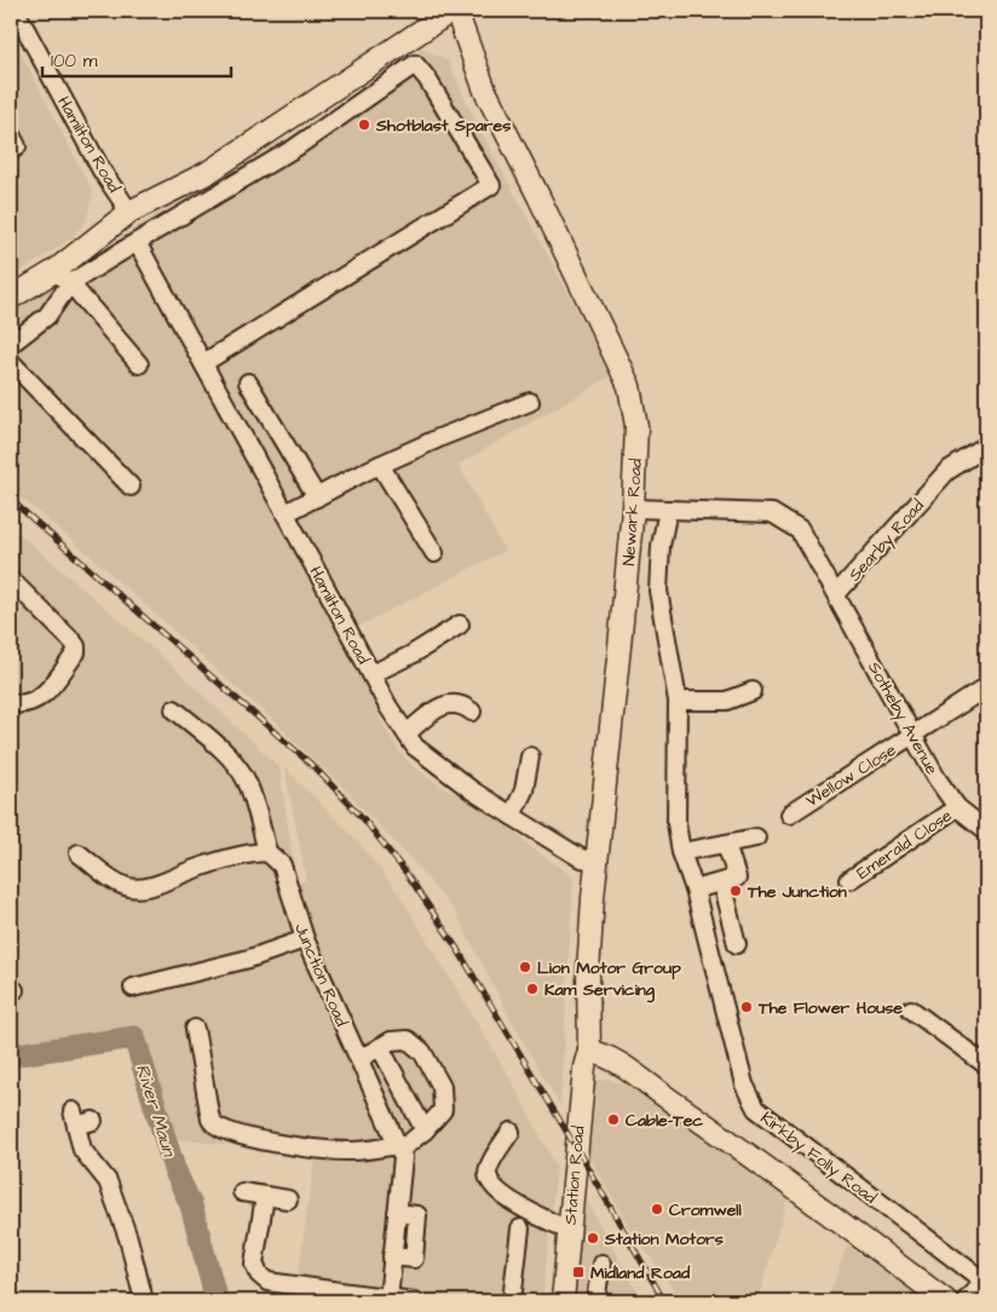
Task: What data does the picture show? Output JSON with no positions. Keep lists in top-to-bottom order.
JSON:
{
  "streets": {
    "main road": ["Newark Road", "Station Road"],
    "street": [
      "Hamilton Road",
      "Searby Road",
      "Sotheby Avenue",
      "Wellow Close",
      "Emerald Close",
      "Junction Road",
      "Kirkby Folly Road"
    ]
  },
  "crossings": [
    ["Hamilton Road", "Newark Road"],
    ["Newark Road", "Searby Road"],
    ["Newark Road", "Kirkby Folly Road"],
    ["Newark Road", "Station Road"],
    ["Searby Road", "Sotheby Avenue"],
    ["Sotheby Avenue", "Wellow Close"],
    ["Sotheby Avenue", "Emerald Close"]
  ],
  "water": ["River Maun"],
  "places": {
    "other": [
      "Shotblast Spares",
      "The Junction",
      "Lion Motor Group",
      "Kam Servicing",
      "The Flower House",
      "Cable-Tec",
      "Cromwell",
      "Station Motors"
    ],
    "transit": ["Midland Road"]
  },
  "scale_bar": "100 m"
}
